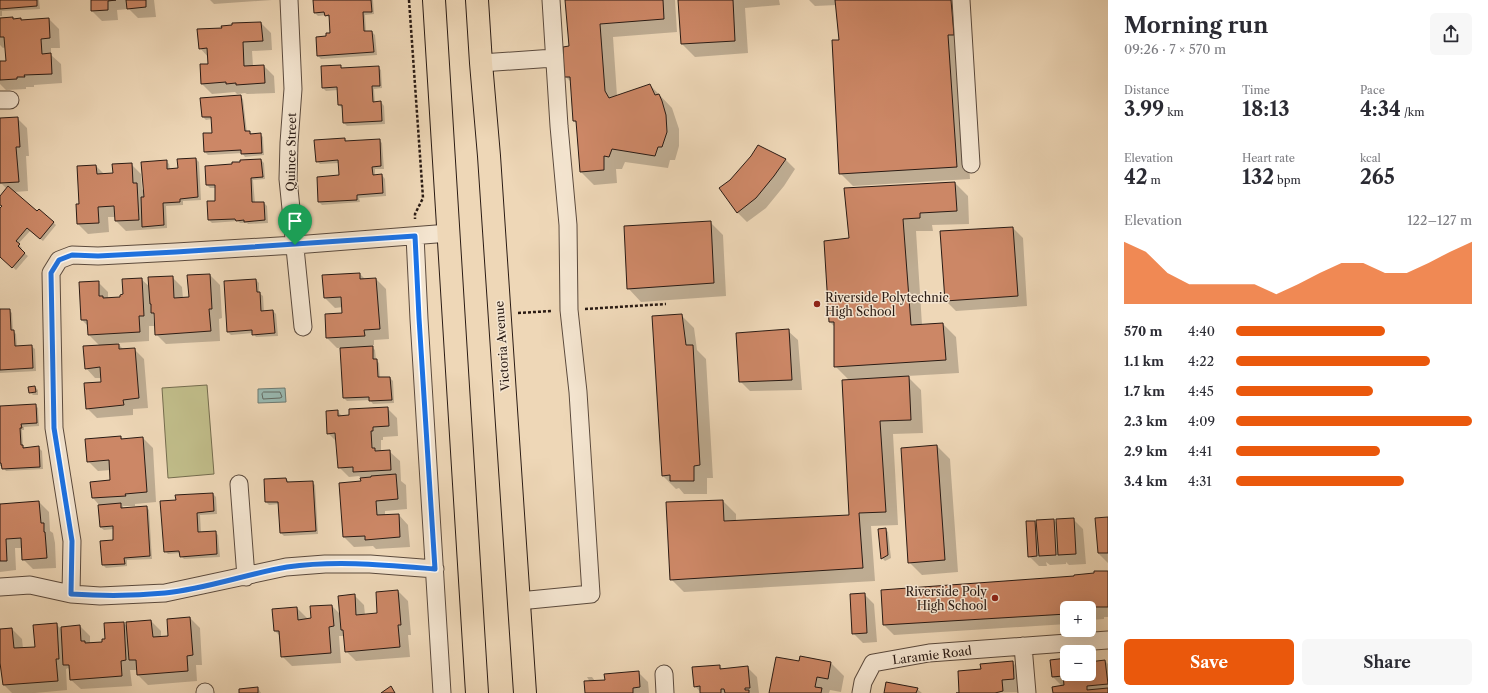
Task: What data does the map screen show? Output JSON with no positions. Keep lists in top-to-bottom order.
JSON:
{
  "streets": {
    "main road": ["Victoria Avenue"],
    "street": ["Quince Street", "Laramie Road"]
  },
  "places": ["Riverside Polytechnic High School", "Riverside Poly High School"],
  "page": {
    "heading": ["Morning run", "09:26 · 7 × 570 m"],
    "stats": [
      ["Distance", "3.99 km"],
      ["Time", "18:13"],
      ["Pace", "4:34 /km"],
      ["Elevation", "42 m"],
      ["Heart rate", "132 bpm"],
      ["kcal", "265"]
    ],
    "chart": ["Elevation", "122–127 m"],
    "list": [
      {
        "name": "570 m",
        "note": "4:40"
      },
      {
        "name": "1.1 km",
        "note": "4:22"
      },
      {
        "name": "1.7 km",
        "note": "4:45"
      },
      {
        "name": "2.3 km",
        "note": "4:09"
      },
      {
        "name": "2.9 km",
        "note": "4:41"
      },
      {
        "name": "3.4 km",
        "note": "4:31"
      }
    ],
    "map_buttons": ["+", "−"],
    "buttons": ["Save", "Share"]
  }
}
